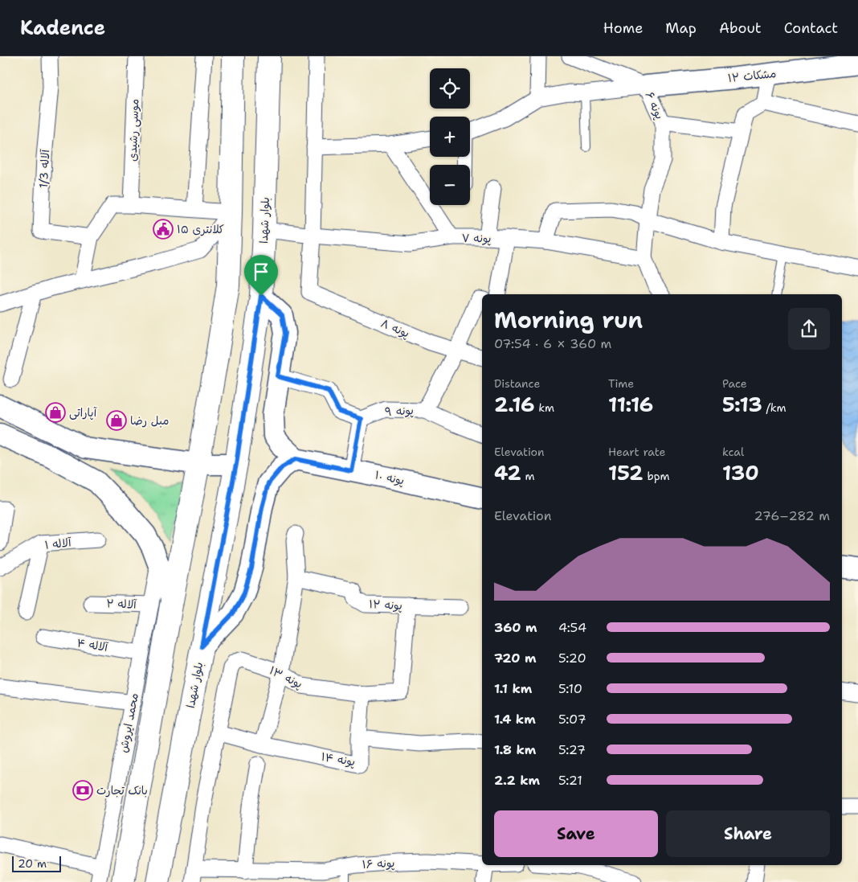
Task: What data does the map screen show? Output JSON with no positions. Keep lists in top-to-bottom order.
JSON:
{
  "streets": {
    "main road": ["بلوار شهدا"],
    "street": [
      "مشکات ۱۲",
      "پونه ۶",
      "موسی رشیدی",
      "آلاله 1/3",
      "پونه ۷",
      "پونه ۸",
      "پونه ۹",
      "پونه ۱۰",
      "آلاله ۱",
      "آلاله ۲",
      "پونه ۱۲",
      "آلاله ۴",
      "پونه ۱۳",
      "محمد ایروش",
      "پونه ۱۴",
      "پونه ۱۶"
    ]
  },
  "crossings": [
    ["مشکات ۱۲", "پونه ۶"],
    ["پونه ۶", "پونه ۷"],
    ["بلوار شهدا", "پونه ۷"],
    ["پونه ۷", "پونه ۸"],
    ["آلاله ۲", "محمد ایروش"],
    ["پونه ۱۲", "پونه ۱۳"],
    ["آلاله ۴", "محمد ایروش"],
    ["پونه ۱۳", "پونه ۱۴"]
  ],
  "places": {
    "public building": ["کلانتری ۱۵"],
    "shop": ["آپاراتی", "مبل رضا"],
    "bank": ["بانک تجارت"]
  },
  "scale_bar": "20 m",
  "page": {
    "header": "Kadence",
    "nav": [
      "Home",
      "Map",
      "About",
      "Contact"
    ],
    "map_buttons": ["+", "−"],
    "heading": ["Morning run", "07:54 · 6 × 360 m"],
    "stats": [
      ["Distance", "2.16 km"],
      ["Time", "11:16"],
      ["Pace", "5:13 /km"],
      ["Elevation", "42 m"],
      ["Heart rate", "152 bpm"],
      ["kcal", "130"]
    ],
    "chart": ["Elevation", "276–282 m"],
    "list": [
      {
        "name": "360 m",
        "note": "4:54"
      },
      {
        "name": "720 m",
        "note": "5:20"
      },
      {
        "name": "1.1 km",
        "note": "5:10"
      },
      {
        "name": "1.4 km",
        "note": "5:07"
      },
      {
        "name": "1.8 km",
        "note": "5:27"
      },
      {
        "name": "2.2 km",
        "note": "5:21"
      }
    ],
    "buttons": ["Save", "Share"],
    "scale": "20 m"
  }
}
